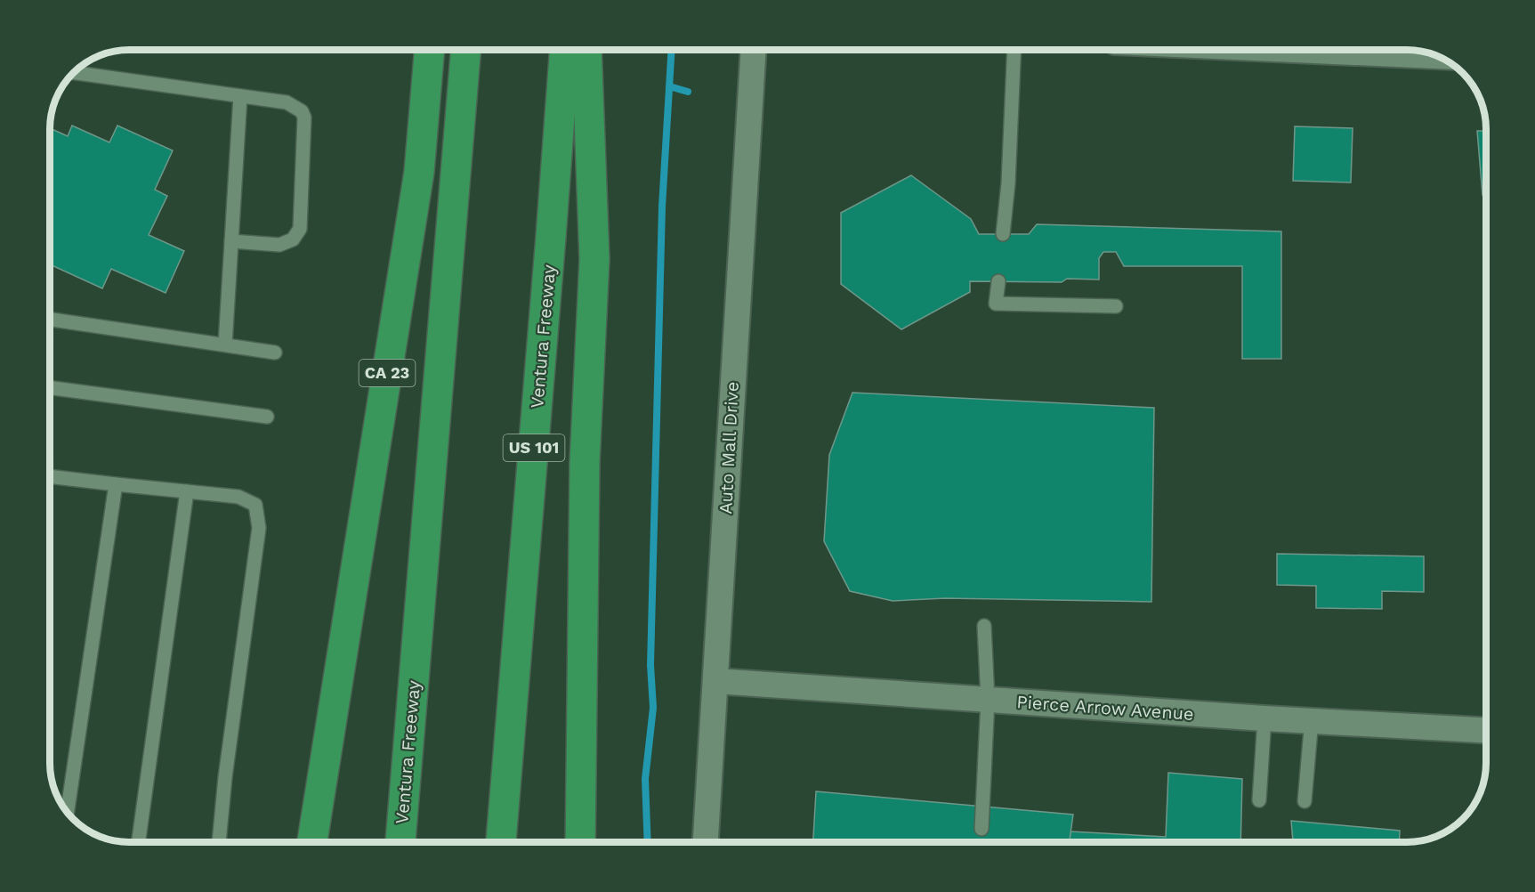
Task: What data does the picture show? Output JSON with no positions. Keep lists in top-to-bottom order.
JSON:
{
  "streets": {
    "highway": ["Ventura Freeway", "CA 23", "US 101"],
    "street": ["Auto Mall Drive", "Pierce Arrow Avenue"]
  },
  "crossings": [
    ["Auto Mall Drive", "Pierce Arrow Avenue"]
  ]
}
